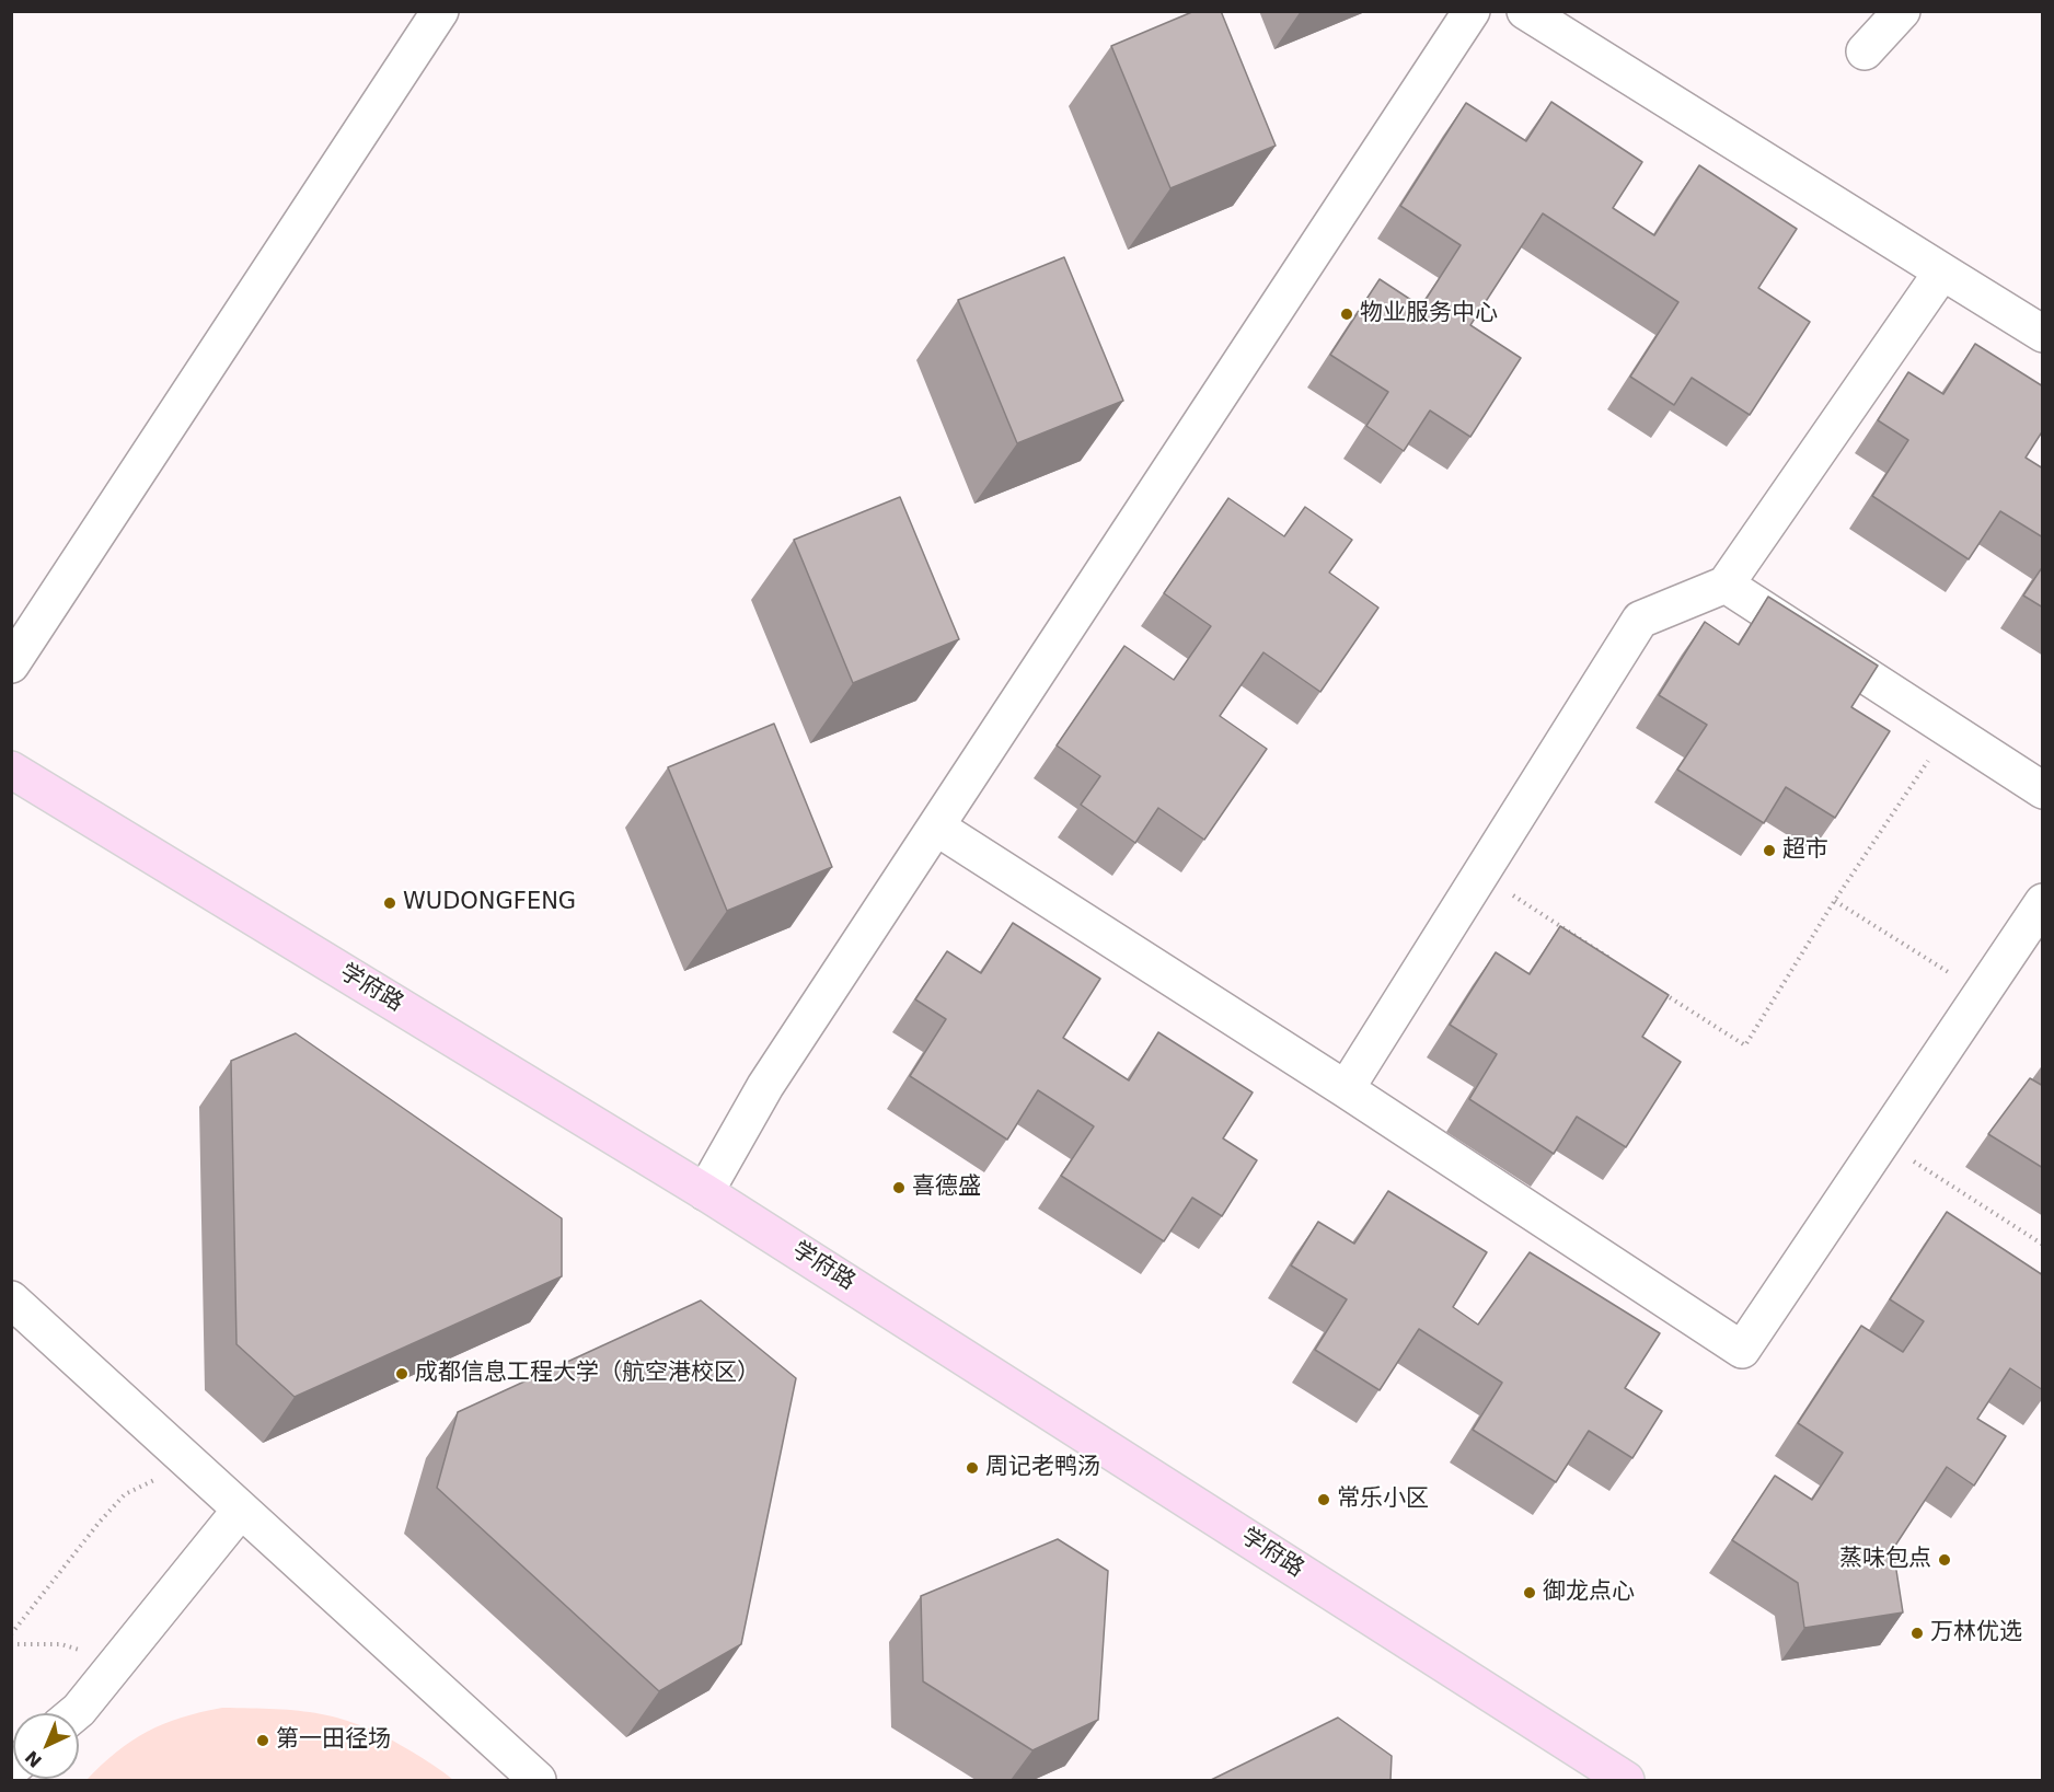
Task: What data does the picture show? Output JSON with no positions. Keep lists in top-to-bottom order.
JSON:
{
  "streets": {
    "main road": ["学府路"]
  },
  "places": [
    "物业服务中心",
    "超市",
    "WUDONGFENG",
    "喜德盛",
    "成都信息工程大学（航空港校区）",
    "周记老鸭汤",
    "常乐小区",
    "蒸味包点",
    "御龙点心",
    "万林优选",
    "第一田径场"
  ],
  "north": "bottom left"
}
